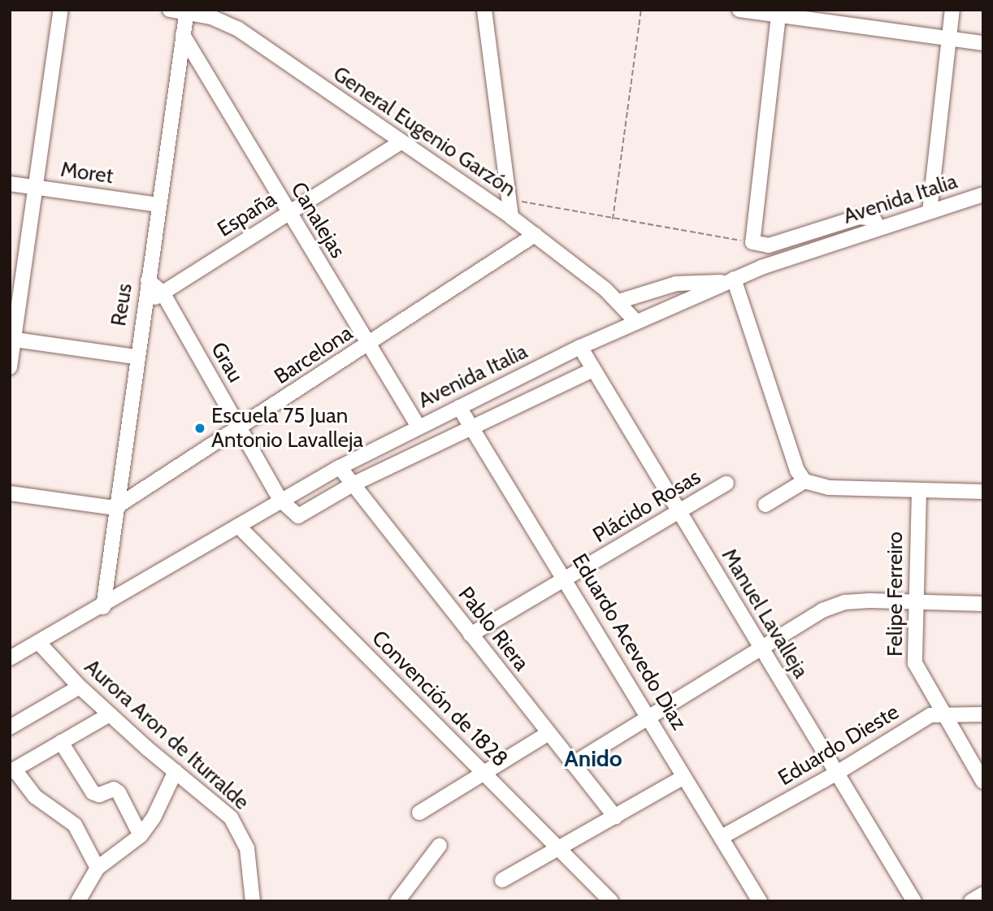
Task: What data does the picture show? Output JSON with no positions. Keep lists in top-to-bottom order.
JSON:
{
  "streets": {
    "street": [
      "General Eugenio Garzón",
      "Moret",
      "Avenida Italia",
      "España",
      "Canalejas",
      "Reus",
      "Barcelona",
      "Grau",
      "Plácido Rosas",
      "Felipe Ferreiro",
      "Manuel Lavalleja",
      "Pablo Riera",
      "Eduardo Acevedo Diaz",
      "Convención de 1828",
      "Aurora Aron de Iturralde",
      "Eduardo Dieste"
    ]
  },
  "crossings": [
    ["General Eugenio Garzón", "Avenida Italia"],
    ["General Eugenio Garzón", "España"],
    ["General Eugenio Garzón", "Reus"],
    ["General Eugenio Garzón", "Barcelona"],
    ["Moret", "Reus"],
    ["Avenida Italia", "Canalejas"],
    ["Avenida Italia", "Reus"],
    ["Avenida Italia", "Grau"],
    ["Avenida Italia", "Manuel Lavalleja"],
    ["Avenida Italia", "Pablo Riera"],
    ["Avenida Italia", "Eduardo Acevedo Diaz"],
    ["Avenida Italia", "Convención de 1828"],
    ["Avenida Italia", "Aurora Aron de Iturralde"],
    ["España", "Canalejas"],
    ["España", "Reus"],
    ["España", "Grau"],
    ["Canalejas", "Reus"],
    ["Canalejas", "Barcelona"],
    ["Reus", "Barcelona"],
    ["Reus", "Grau"],
    ["Barcelona", "Grau"],
    ["Plácido Rosas", "Manuel Lavalleja"],
    ["Plácido Rosas", "Pablo Riera"],
    ["Plácido Rosas", "Eduardo Acevedo Diaz"],
    ["Felipe Ferreiro", "Eduardo Dieste"],
    ["Manuel Lavalleja", "Eduardo Dieste"],
    ["Eduardo Acevedo Diaz", "Eduardo Dieste"]
  ],
  "districts": ["Anido"],
  "places": ["Escuela 75 Juan Antonio Lavalleja"]
}
